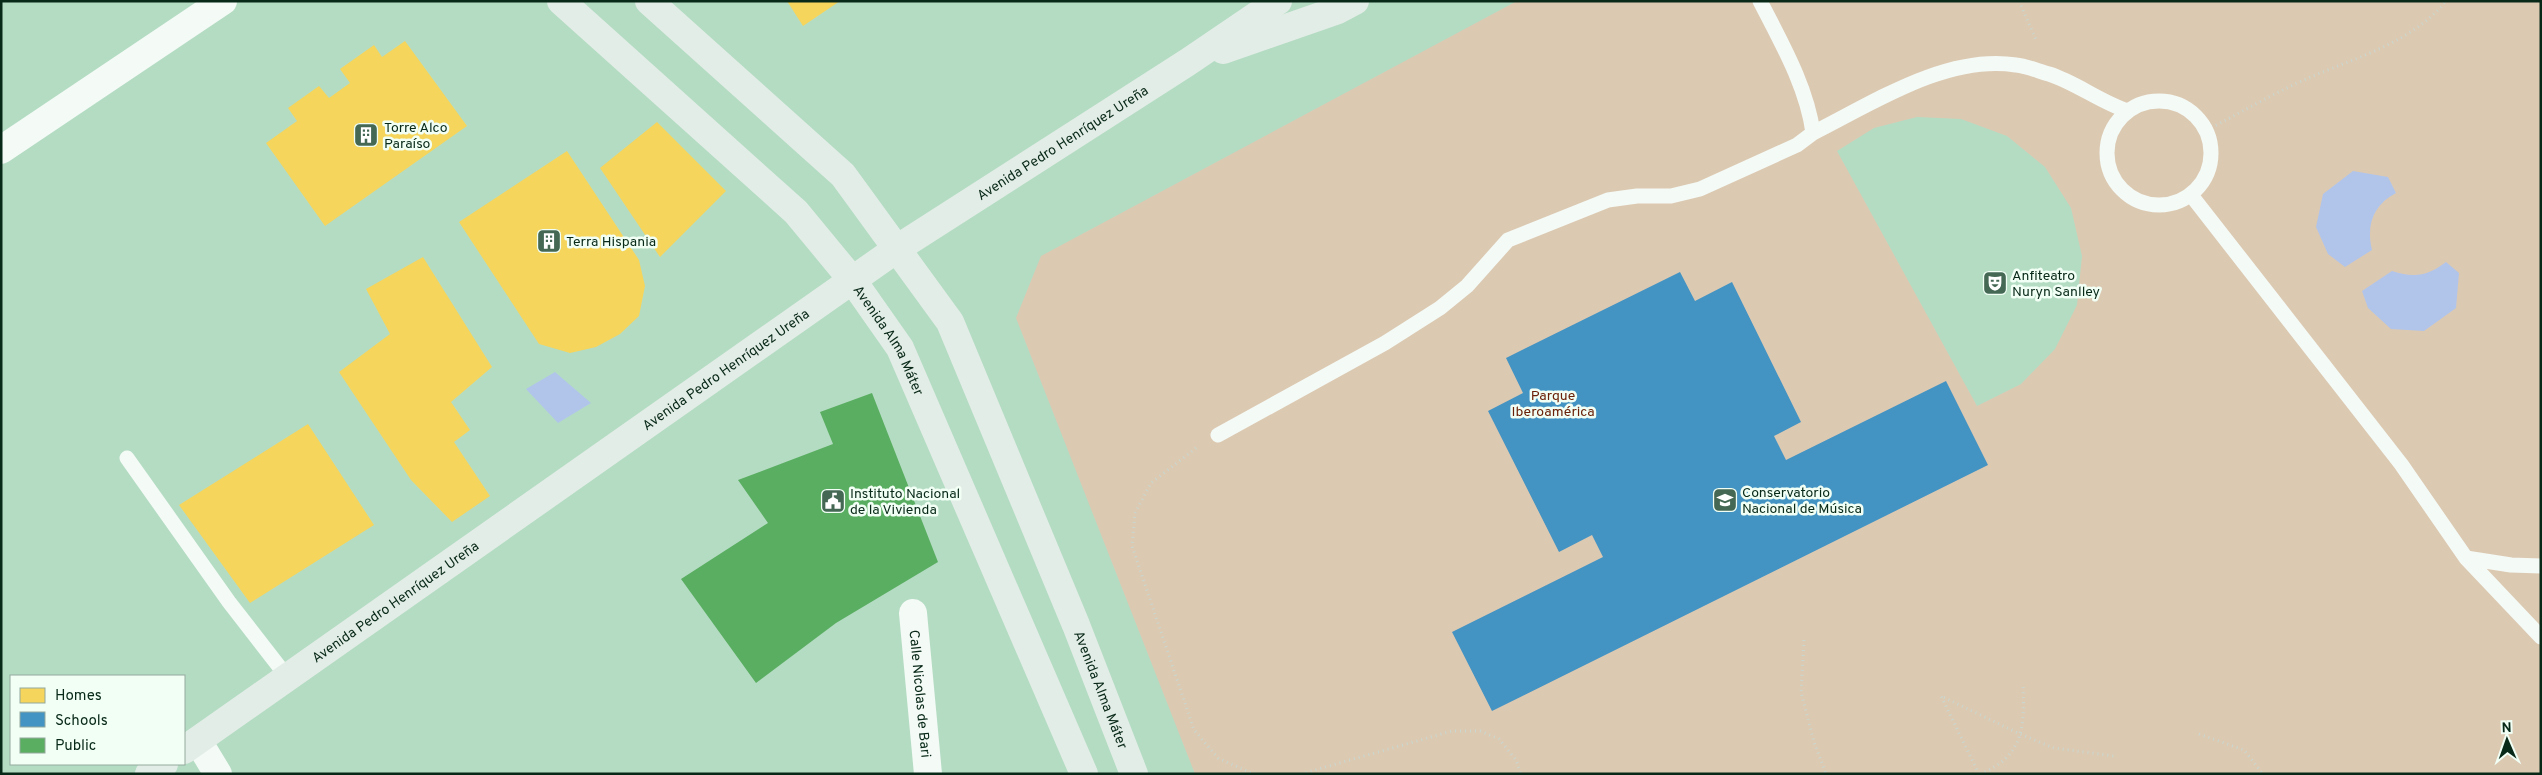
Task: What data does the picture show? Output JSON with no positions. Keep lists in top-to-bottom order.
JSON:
{
  "streets": {
    "main road": ["Avenida Pedro Henríquez Ureña", "Avenida Alma Máter"],
    "street": ["Calle Nicolas de Bari"]
  },
  "crossings": [
    ["Avenida Pedro Henríquez Ureña", "Avenida Alma Máter"]
  ],
  "parks": ["Parque Iberoamérica"],
  "places": {
    "building": ["Torre Alco Paraíso", "Terra Hispania"],
    "theatre": ["Anfiteatro Nuryn Sanlley"],
    "school or university": ["Conservatorio Nacional de Música"],
    "public building": ["Instituto Nacional de la Vivienda"]
  },
  "legend": ["Homes", "Schools", "Public"],
  "north": "top"
}
